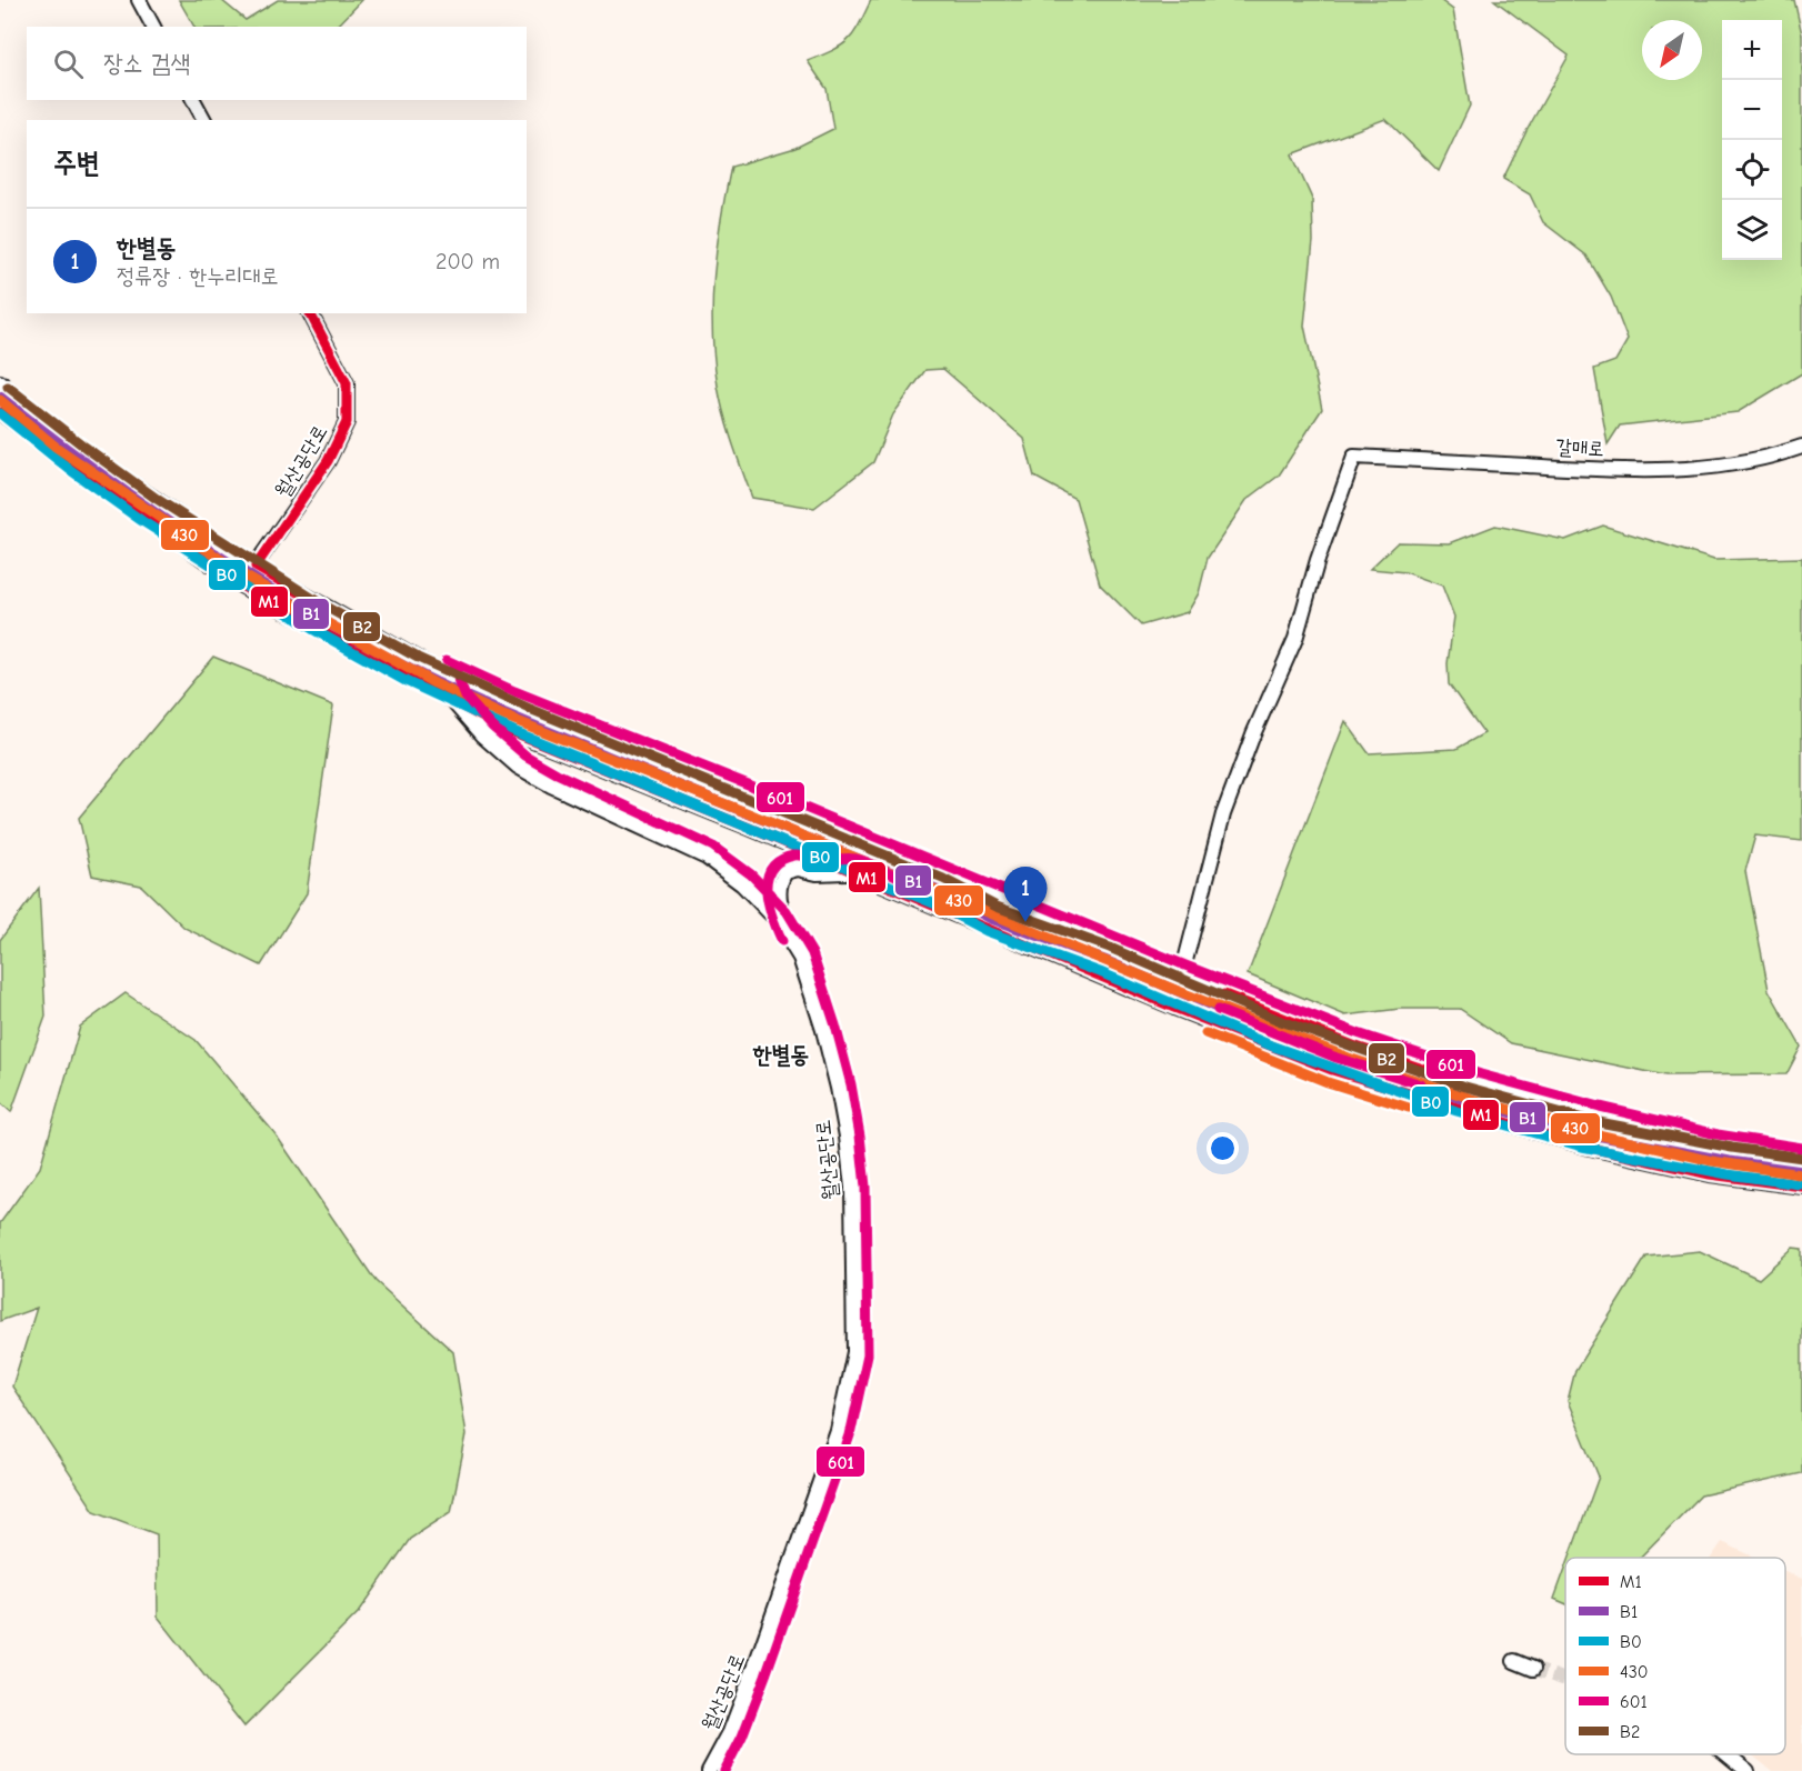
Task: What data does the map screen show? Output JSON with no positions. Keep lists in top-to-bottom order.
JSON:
{
  "streets": {
    "street": ["갈매로", "월산공단로"]
  },
  "districts": ["한별동"],
  "lines": [
    "transit line M1",
    "transit line B2",
    "transit line B1",
    "transit line 430",
    "transit line B0",
    "transit line 601"
  ],
  "legend": [
    "M1",
    "B1",
    "B0",
    "430",
    "601",
    "B2"
  ],
  "north": "bottom left",
  "page": {
    "map_buttons": ["+", "−"],
    "search": "장소 검색",
    "heading": "주변",
    "list": [
      {
        "mark": "1",
        "name": "한별동",
        "note": "정류장 · 한누리대로",
        "value": "200 m"
      }
    ],
    "pins": "1"
  }
}
